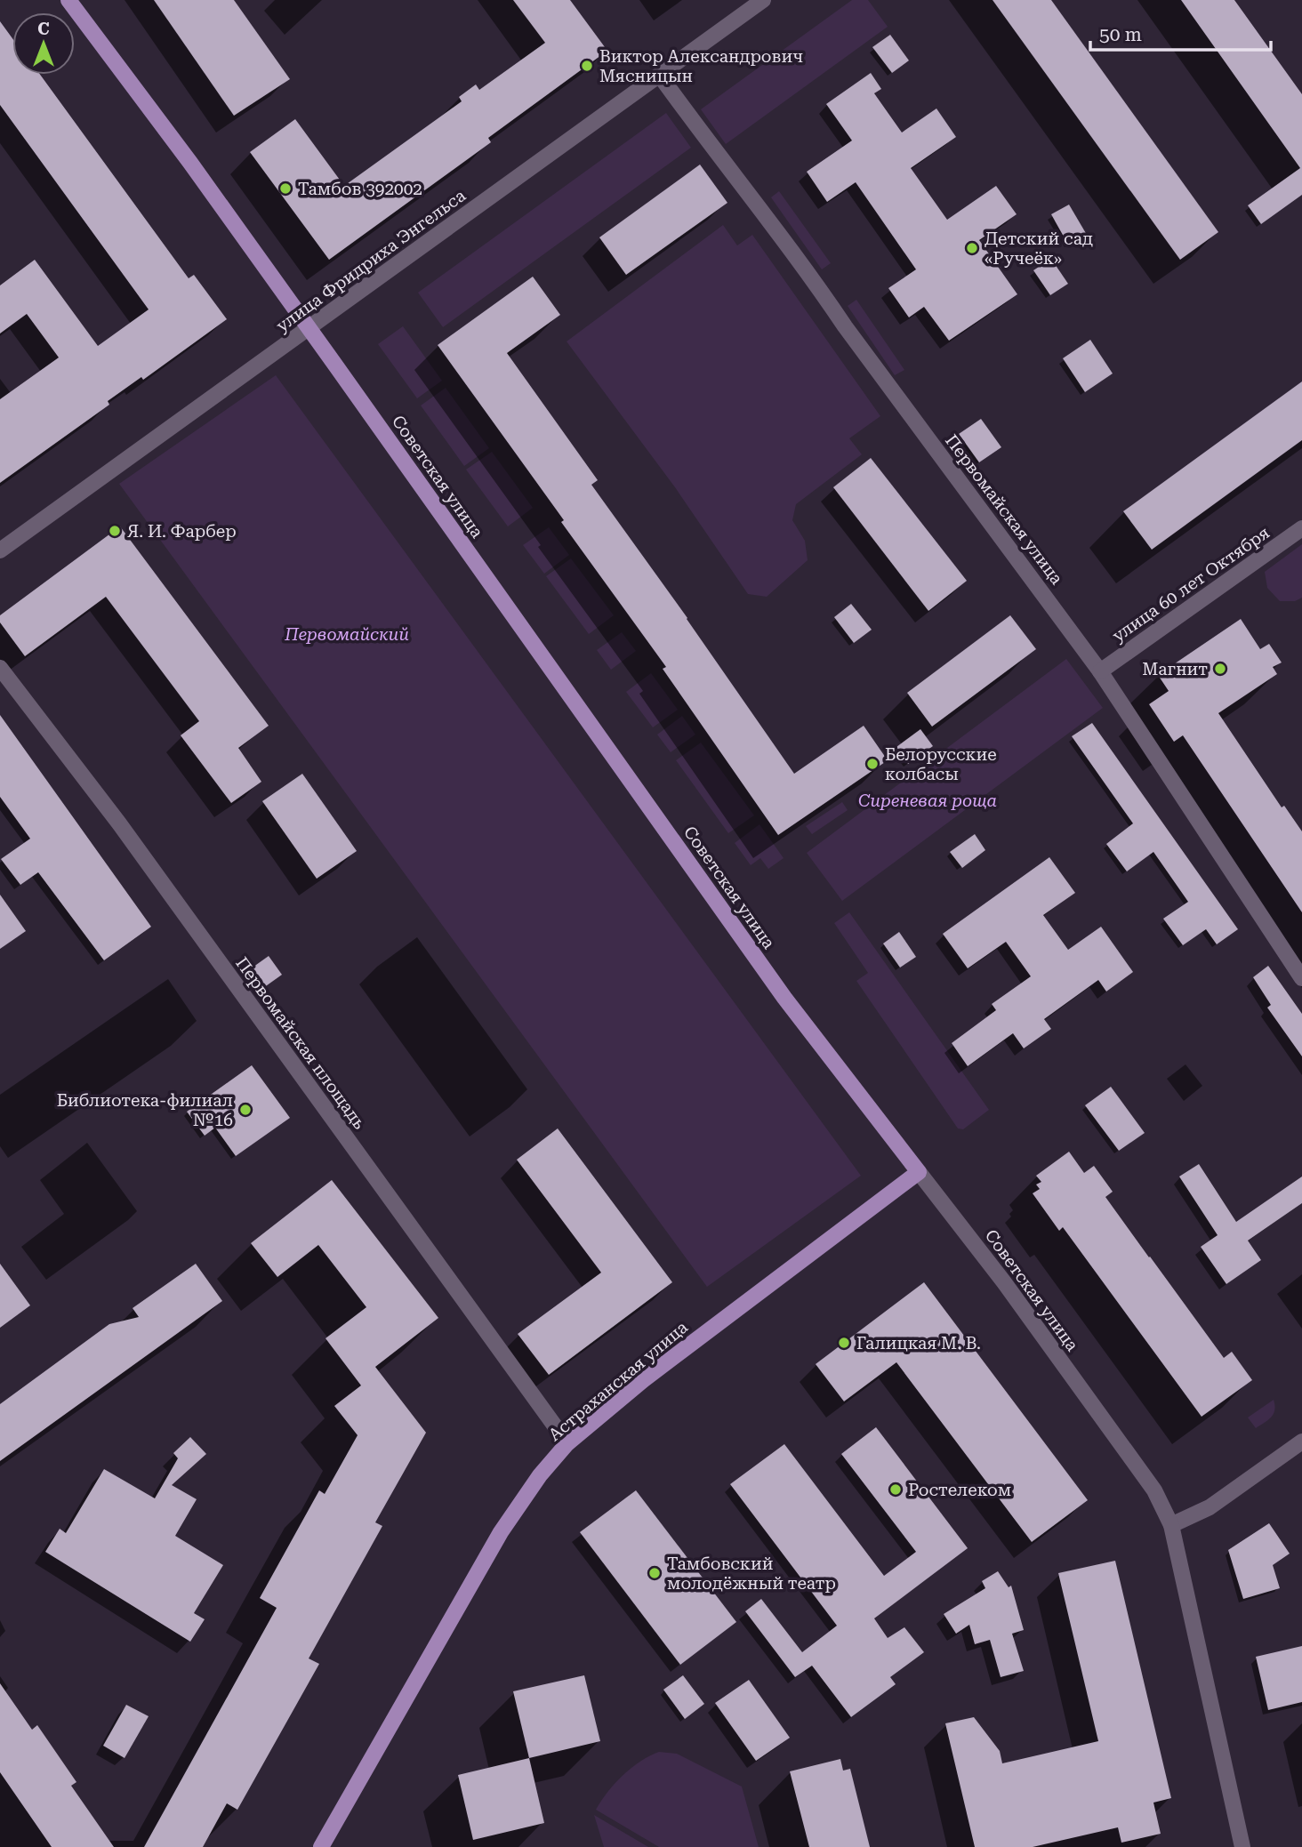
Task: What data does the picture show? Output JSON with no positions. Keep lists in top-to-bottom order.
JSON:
{
  "streets": {
    "main road": ["Советская улица", "Астраханская улица"],
    "street": [
      "улица Фридриха Энгельса",
      "Первомайская улица",
      "улица 60 лет Октября",
      "Первомайская площадь"
    ]
  },
  "crossings": [
    ["улица Фридриха Энгельса", "Советская улица"],
    ["улица Фридриха Энгельса", "Первомайская улица"],
    ["Советская улица", "Астраханская улица"],
    ["Первомайская улица", "улица 60 лет Октября"],
    ["Первомайская площадь", "Астраханская улица"]
  ],
  "parks": ["Первомайский", "Сиреневая роща"],
  "places": [
    "Виктор Александрович Мясницын",
    "Тамбов 392002",
    "Детский сад «Ручеёк»",
    "Я. И. Фарбер",
    "Магнит",
    "Белорусские колбасы",
    "Библиотека-филиал №16",
    "Галицкая М. В.",
    "Ростелеком",
    "Тамбовский молодёжный театр"
  ],
  "scale_bar": "50 m",
  "north": "top"
}
